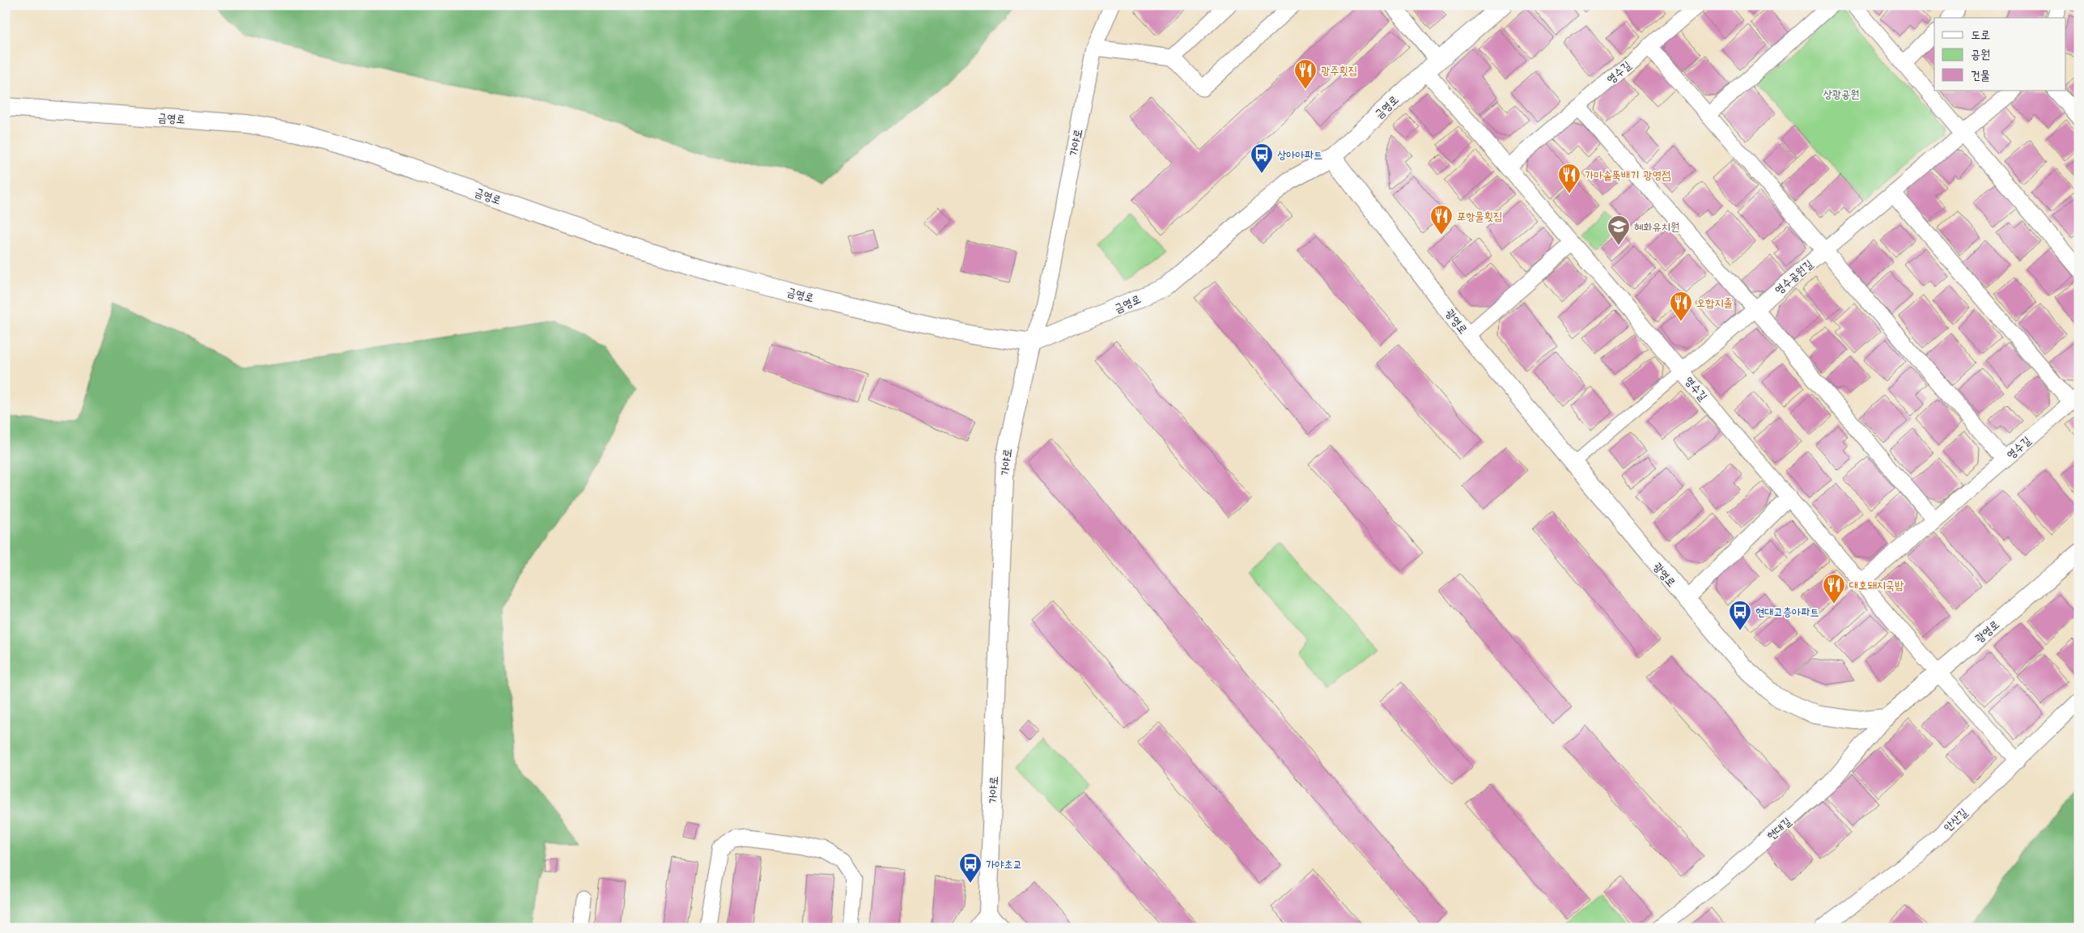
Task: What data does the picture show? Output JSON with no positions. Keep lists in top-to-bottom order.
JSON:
{
  "streets": {
    "street": [
      "영수길",
      "금영로",
      "가야로",
      "영수공원길",
      "광영로",
      "안산길",
      "현대길"
    ]
  },
  "crossings": [
    ["영수길", "영수공원길"],
    ["금영로", "가야로"],
    ["금영로", "광영로"],
    ["영수공원길", "광영로"],
    ["광영로", "현대길"]
  ],
  "parks": ["상광공원"],
  "places": {
    "restaurant": [
      "광주횟집",
      "가마솥뚝배기 광영점",
      "포항물횟집",
      "오합지졸",
      "대호돼지국밥"
    ],
    "bus stop": ["상아아파트", "현대고층아파트", "가야초교"],
    "school or university": ["혜화유치원"]
  },
  "legend": ["도로", "공원", "건물"]
}
